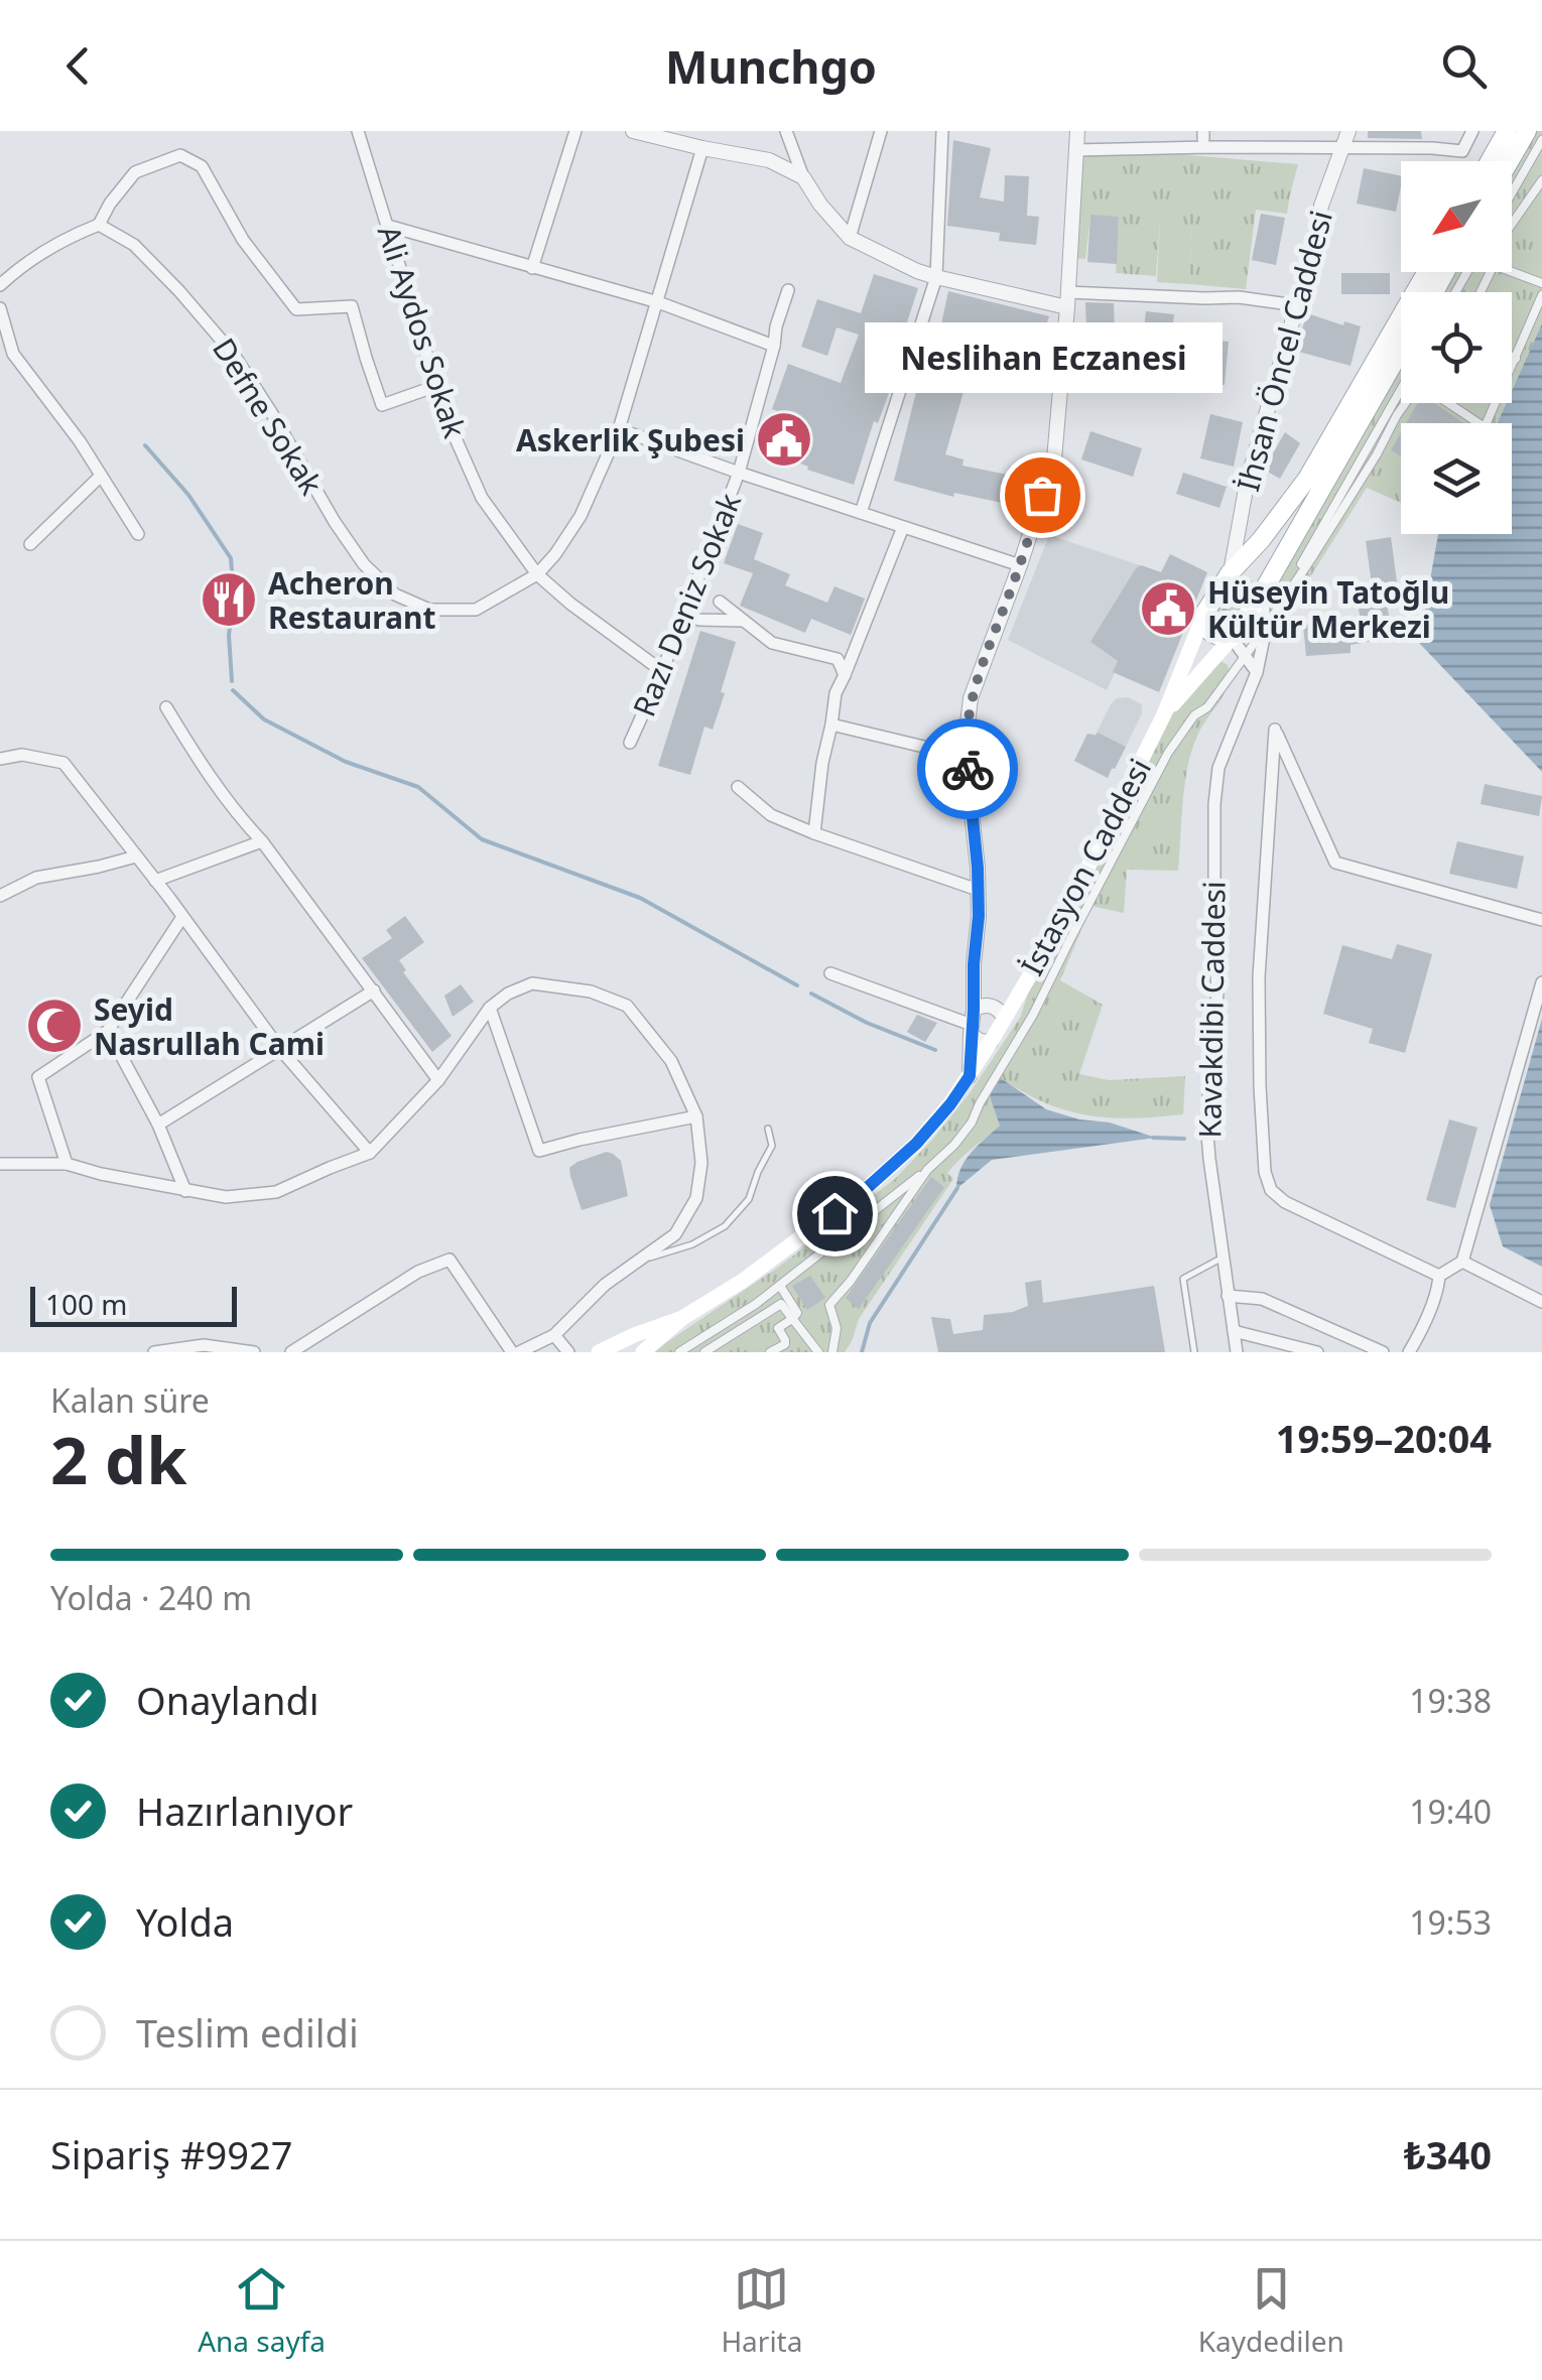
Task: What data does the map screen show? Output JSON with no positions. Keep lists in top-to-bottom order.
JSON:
{
  "streets": {
    "main road": ["İstasyon Caddesi"],
    "street": [
      "Ali Aydos Sokak",
      "İhsan Öncel Caddesi",
      "Defne Sokak",
      "Razı Deniz Sokak",
      "Kavakdibi Caddesi"
    ]
  },
  "crossings": [
    ["Ali Aydos Sokak", "Defne Sokak"],
    ["Ali Aydos Sokak", "Razı Deniz Sokak"]
  ],
  "places": {
    "public building": ["Askerlik Şubesi", "Hüseyin Tatoğlu Kültür Merkezi"],
    "other": ["Neslihan Eczanesi"],
    "restaurant": ["Acheron Restaurant"],
    "mosque": ["Seyid Nasrullah Cami"]
  },
  "scale_bar": "100 m",
  "north": "bottom left",
  "page": {
    "header": "Munchgo",
    "bubble": "Neslihan Eczanesi",
    "scale": "100 m",
    "heading": ["2 dk", "Kalan süre", "19:59–20:04"],
    "panel": ["Sipariş #9927", "₺340"],
    "bar": "Yolda · 240 m",
    "list": [
      ["Onaylandı", "19:38"],
      ["Hazırlanıyor", "19:40"],
      ["Yolda", "19:53"],
      "Teslim edildi"
    ],
    "tabs": ["Ana sayfa", "Harita", "Kaydedilen"]
  }
}
